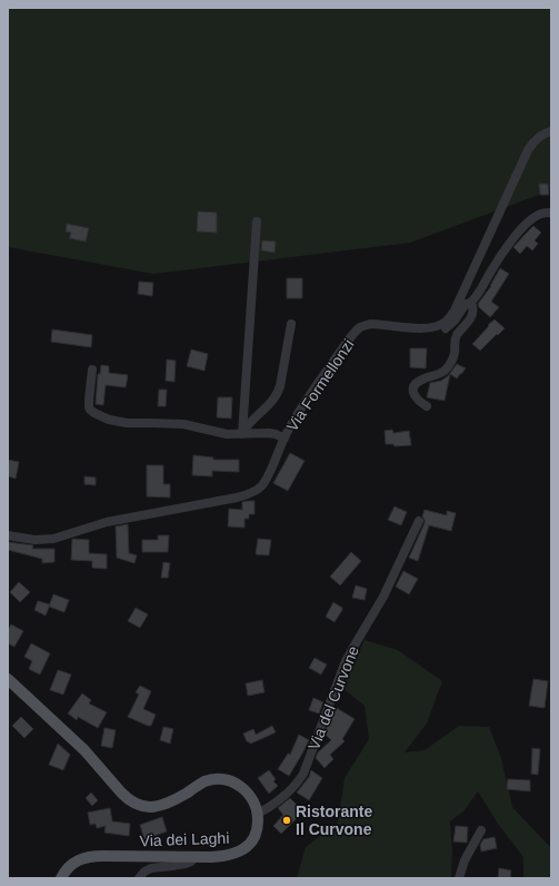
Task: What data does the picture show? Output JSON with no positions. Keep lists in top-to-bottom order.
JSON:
{
  "streets": {
    "main road": ["Via dei Laghi"],
    "street": ["Via Formellonzi", "Via del Curvone"]
  },
  "crossings": [
    ["Via del Curvone", "Via dei Laghi"]
  ],
  "places": ["Ristorante Il Curvone"]
}
